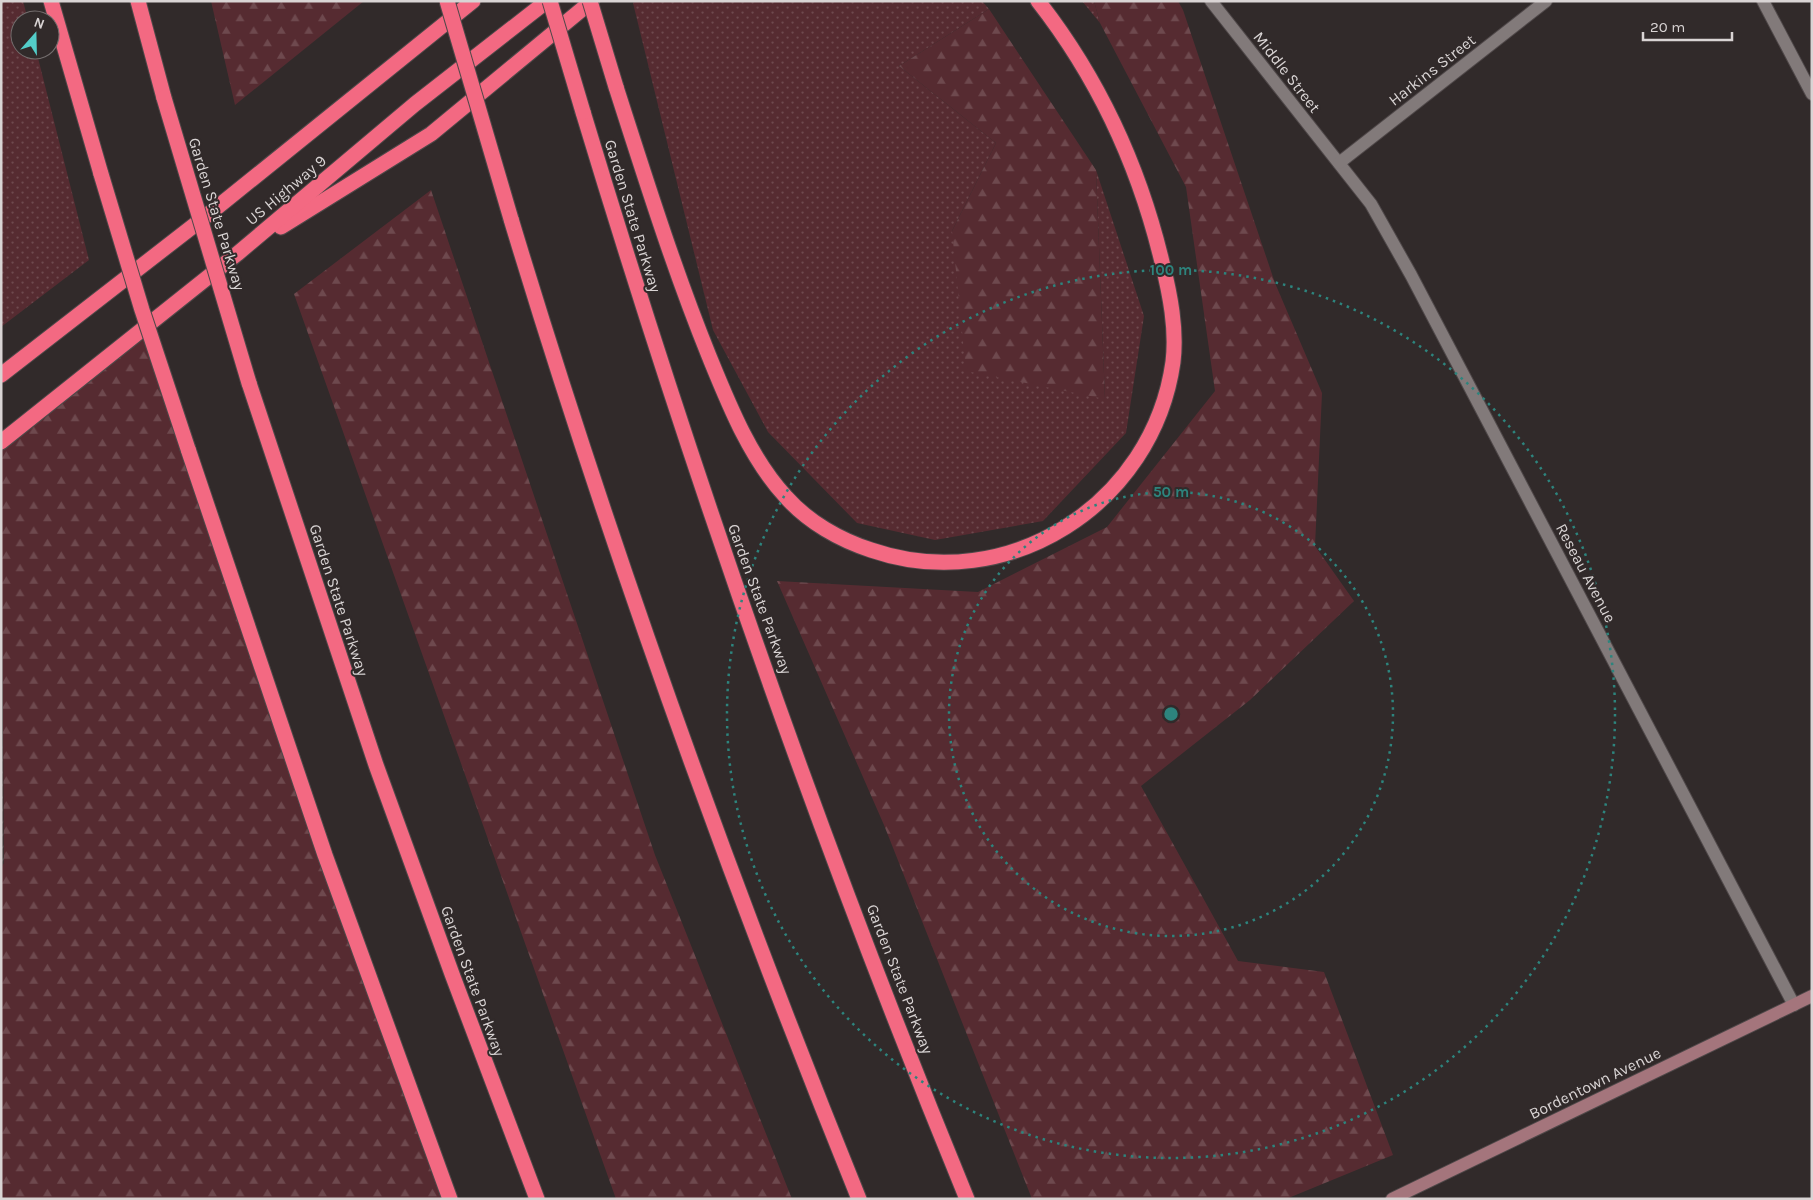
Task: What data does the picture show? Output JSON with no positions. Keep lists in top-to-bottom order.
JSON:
{
  "streets": {
    "highway": ["US Highway 9", "Garden State Parkway"],
    "street": [
      "Harkins Street",
      "Middle Street",
      "Reseau Avenue",
      "Bordentown Avenue"
    ]
  },
  "crossings": [
    ["Harkins Street", "Middle Street"],
    ["Harkins Street", "Reseau Avenue"],
    ["Middle Street", "Reseau Avenue"],
    ["US Highway 9", "Garden State Parkway"],
    ["Reseau Avenue", "Bordentown Avenue"]
  ],
  "scale_bar": "20 m",
  "north": "top",
  "rings": ["100 m", "50 m"]
}
